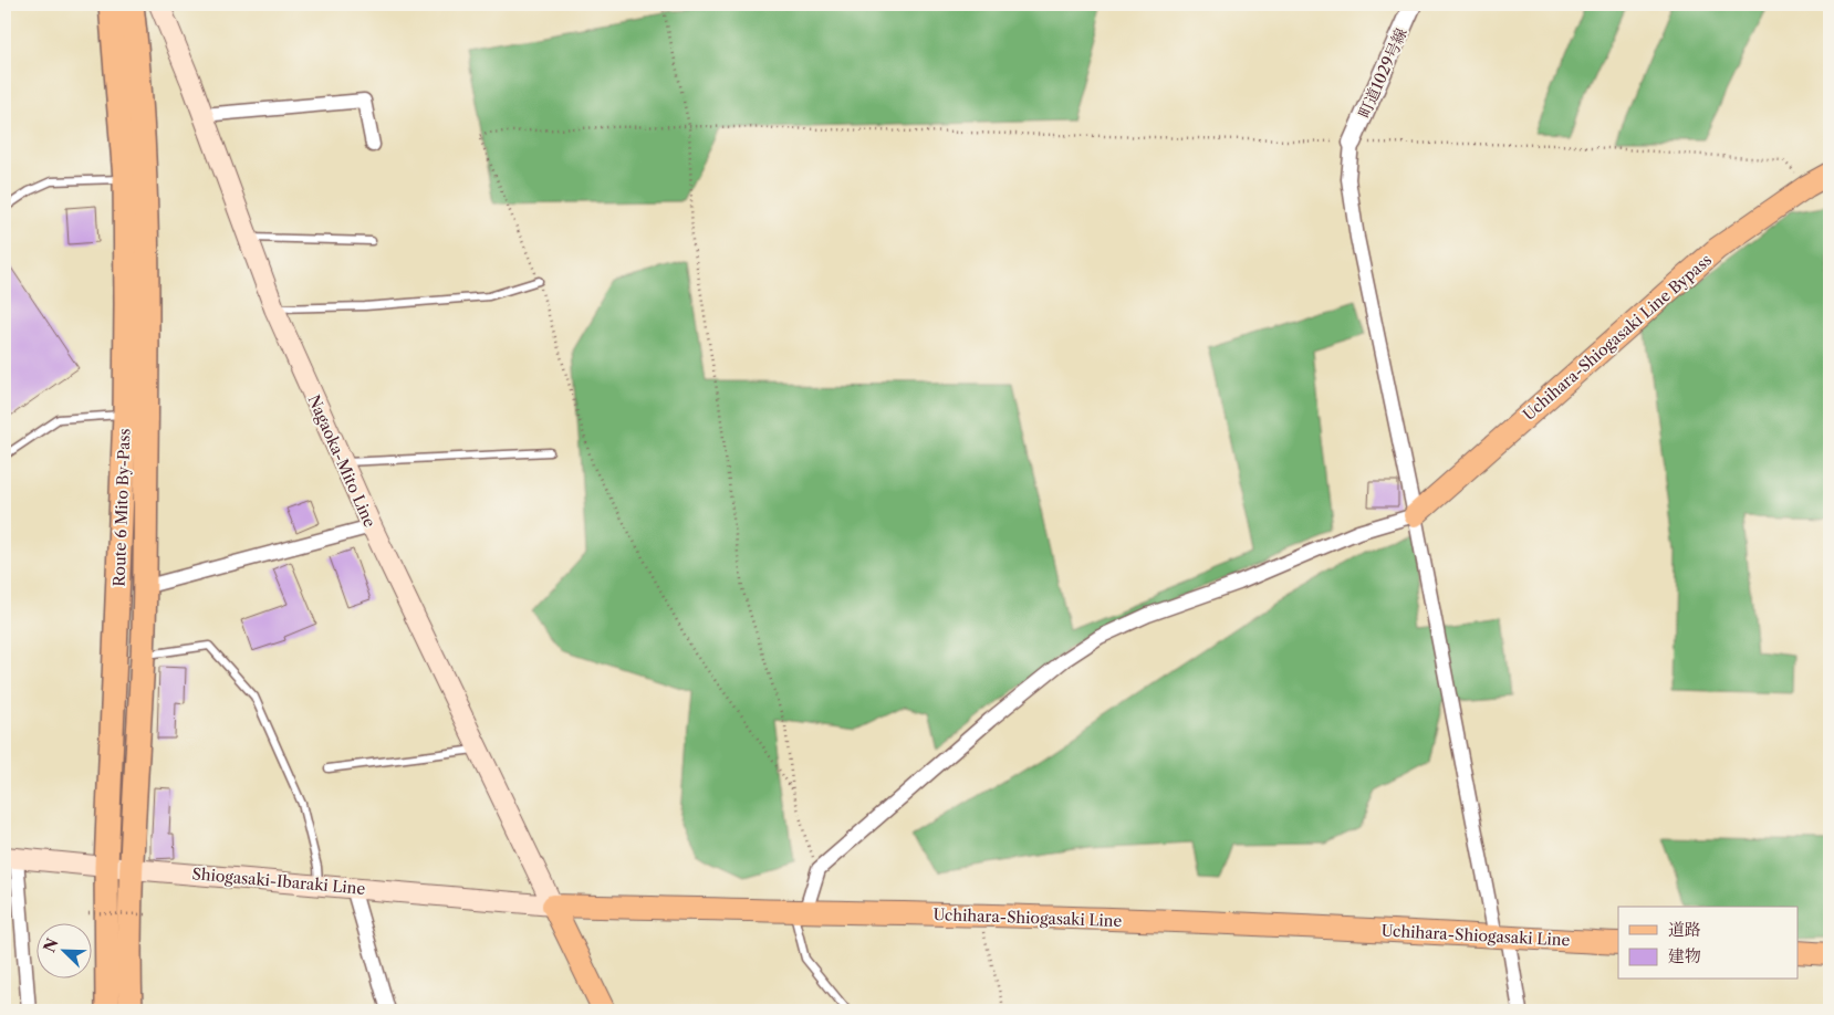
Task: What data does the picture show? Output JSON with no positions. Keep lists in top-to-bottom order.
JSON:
{
  "streets": {
    "highway": ["Route 6 Mito By-Pass"],
    "main road": [
      "Uchihara-Shiogasaki Line Bypass",
      "Nagaoka-Mito Line",
      "Shiogasaki-Ibaraki Line",
      "Uchihara-Shiogasaki Line"
    ],
    "street": ["町道1029号線"]
  },
  "crossings": [
    ["Nagaoka-Mito Line", "Shiogasaki-Ibaraki Line"],
    ["Nagaoka-Mito Line", "Uchihara-Shiogasaki Line"],
    ["Route 6 Mito By-Pass", "Shiogasaki-Ibaraki Line"],
    ["Shiogasaki-Ibaraki Line", "Uchihara-Shiogasaki Line"]
  ],
  "legend": ["道路", "建物"],
  "north": "top left"
}
